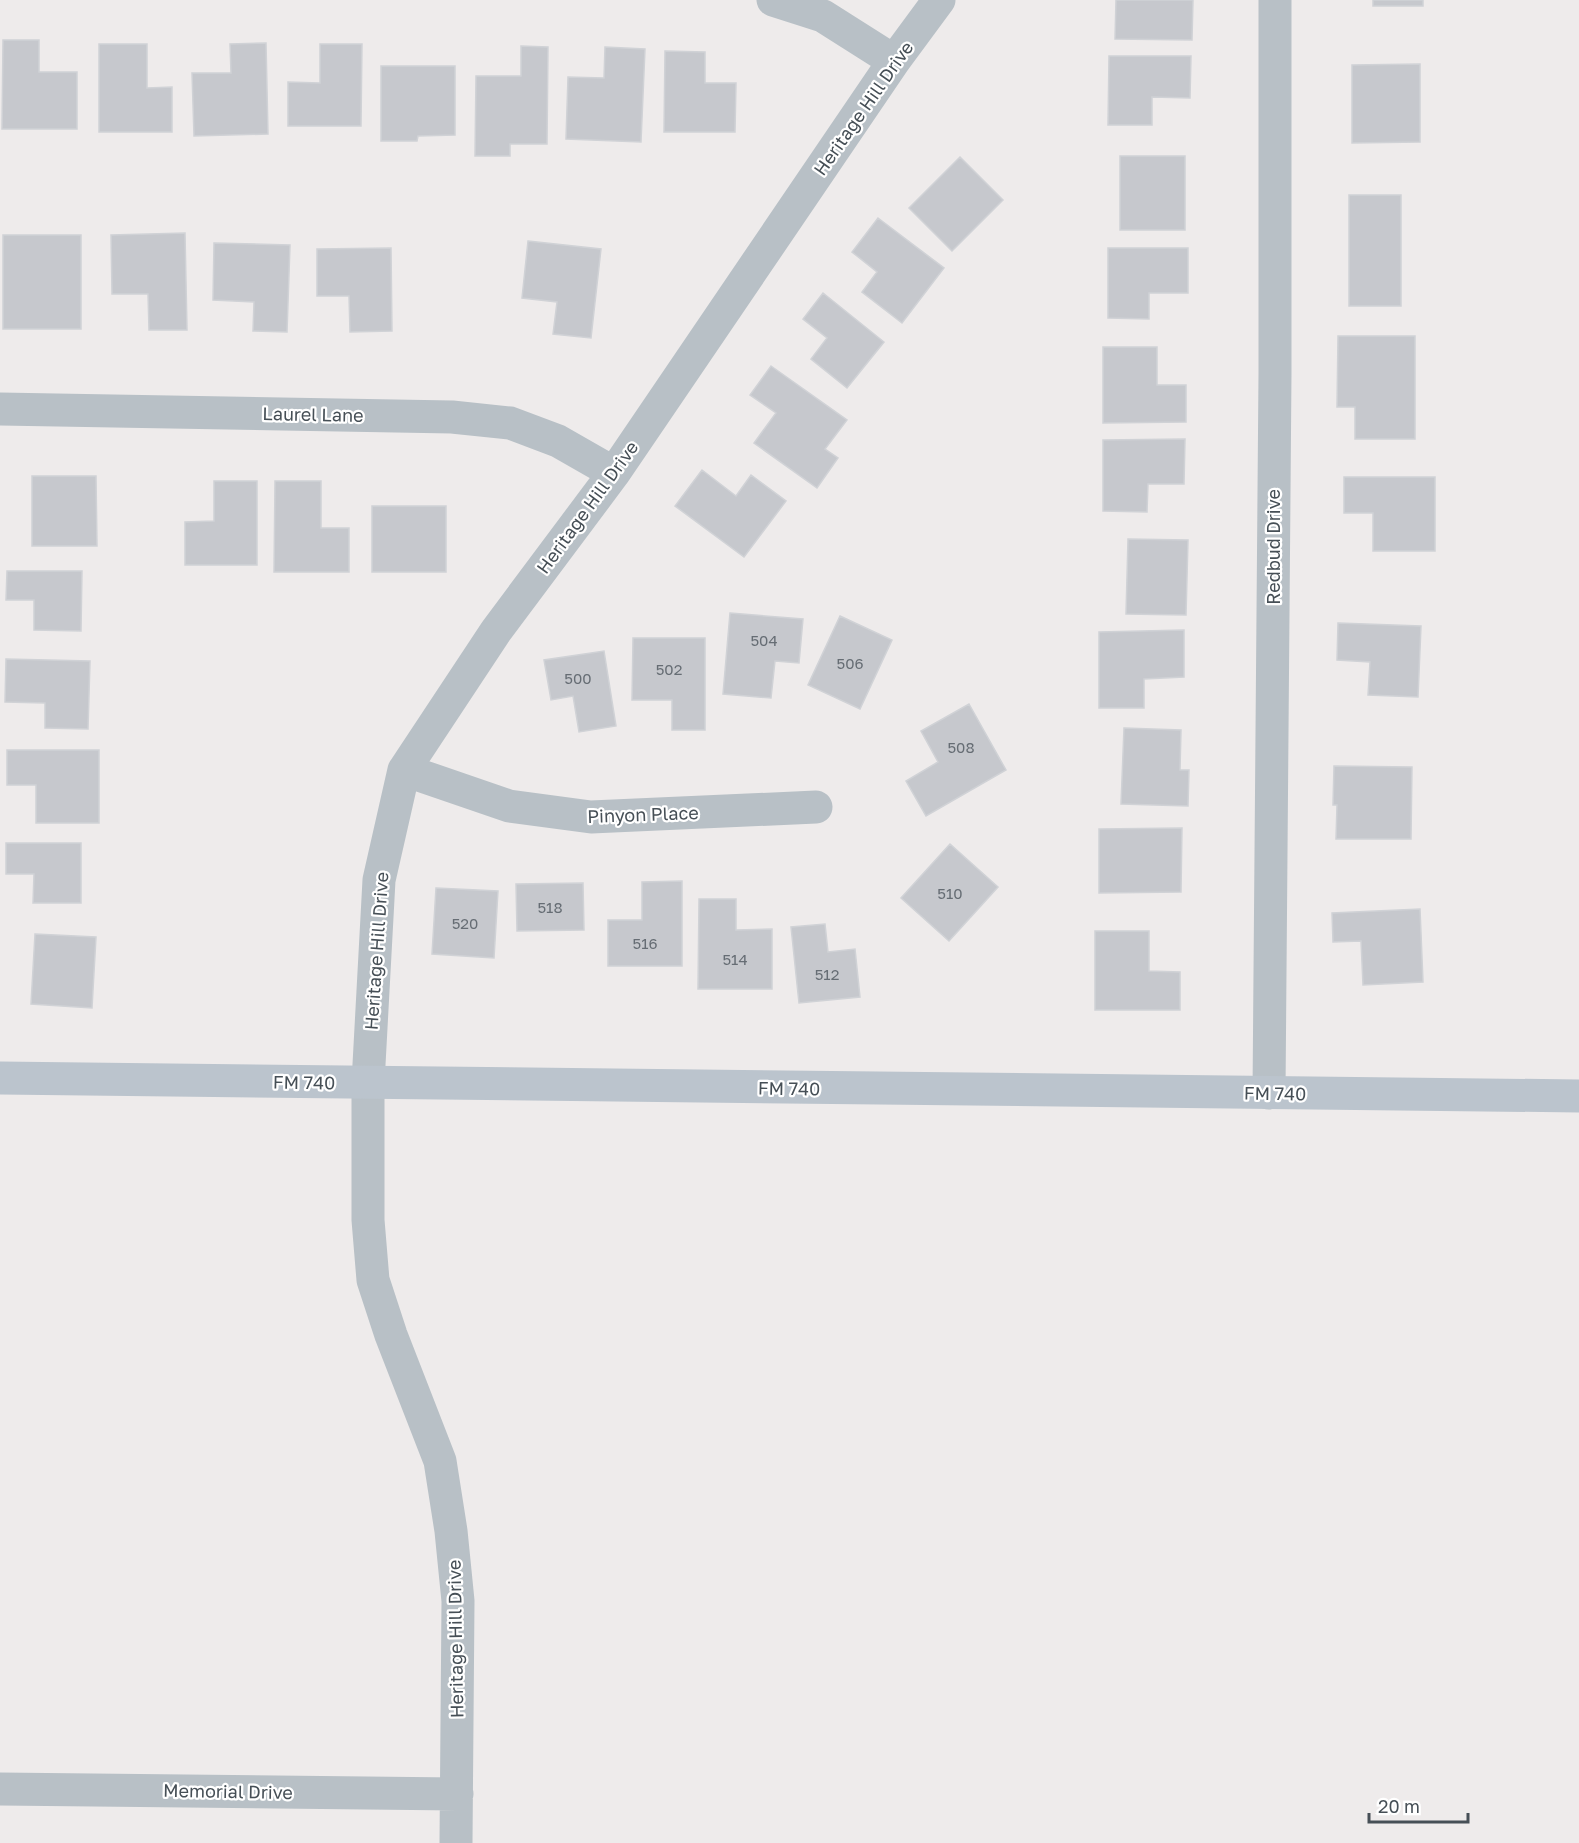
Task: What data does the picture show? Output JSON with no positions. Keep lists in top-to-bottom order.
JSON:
{
  "streets": {
    "main road": ["FM 740"],
    "street": [
      "Heritage Hill Drive",
      "Laurel Lane",
      "Redbud Drive",
      "Pinyon Place",
      "Memorial Drive"
    ]
  },
  "crossings": [
    ["Heritage Hill Drive", "Laurel Lane"],
    ["Heritage Hill Drive", "Pinyon Place"],
    ["Heritage Hill Drive", "FM 740"],
    ["Heritage Hill Drive", "Memorial Drive"],
    ["Redbud Drive", "FM 740"]
  ],
  "house_numbers": [
    "504",
    "506",
    "502",
    "500",
    "508",
    "510",
    "518",
    "520",
    "516",
    "514",
    "512"
  ],
  "scale_bar": "20 m"
}
